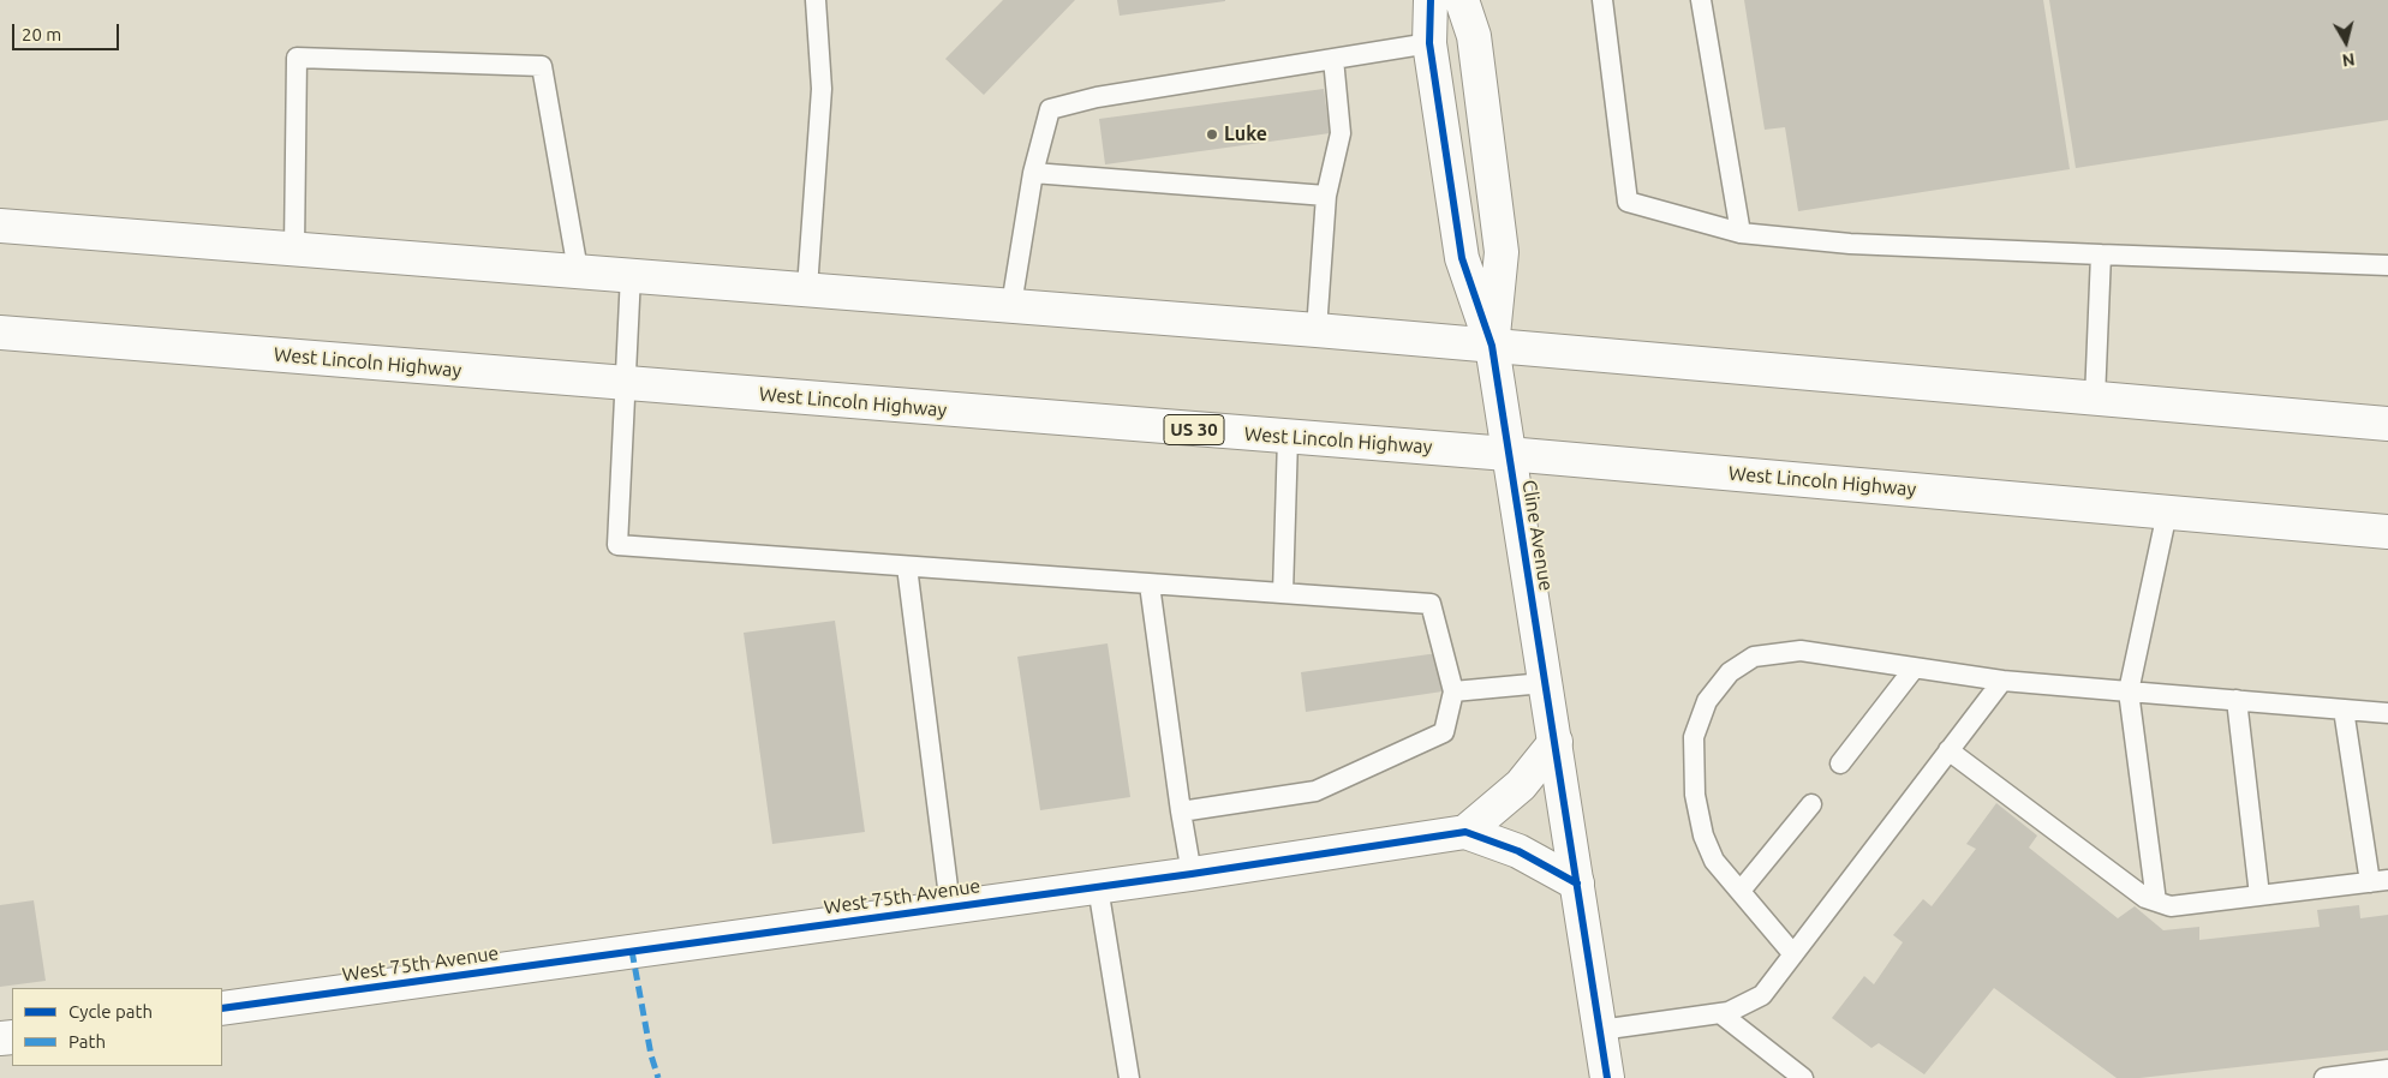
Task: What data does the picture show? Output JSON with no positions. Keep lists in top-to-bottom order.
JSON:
{
  "streets": {
    "main road": [
      "West Lincoln Highway",
      "US 30",
      "Cline Avenue",
      "West 75th Avenue"
    ]
  },
  "crossings": [
    ["West Lincoln Highway", "Cline Avenue"],
    ["Cline Avenue", "West 75th Avenue"]
  ],
  "places": ["Luke"],
  "legend": ["Cycle path", "Path"],
  "scale_bar": "20 m",
  "north": "bottom"
}
